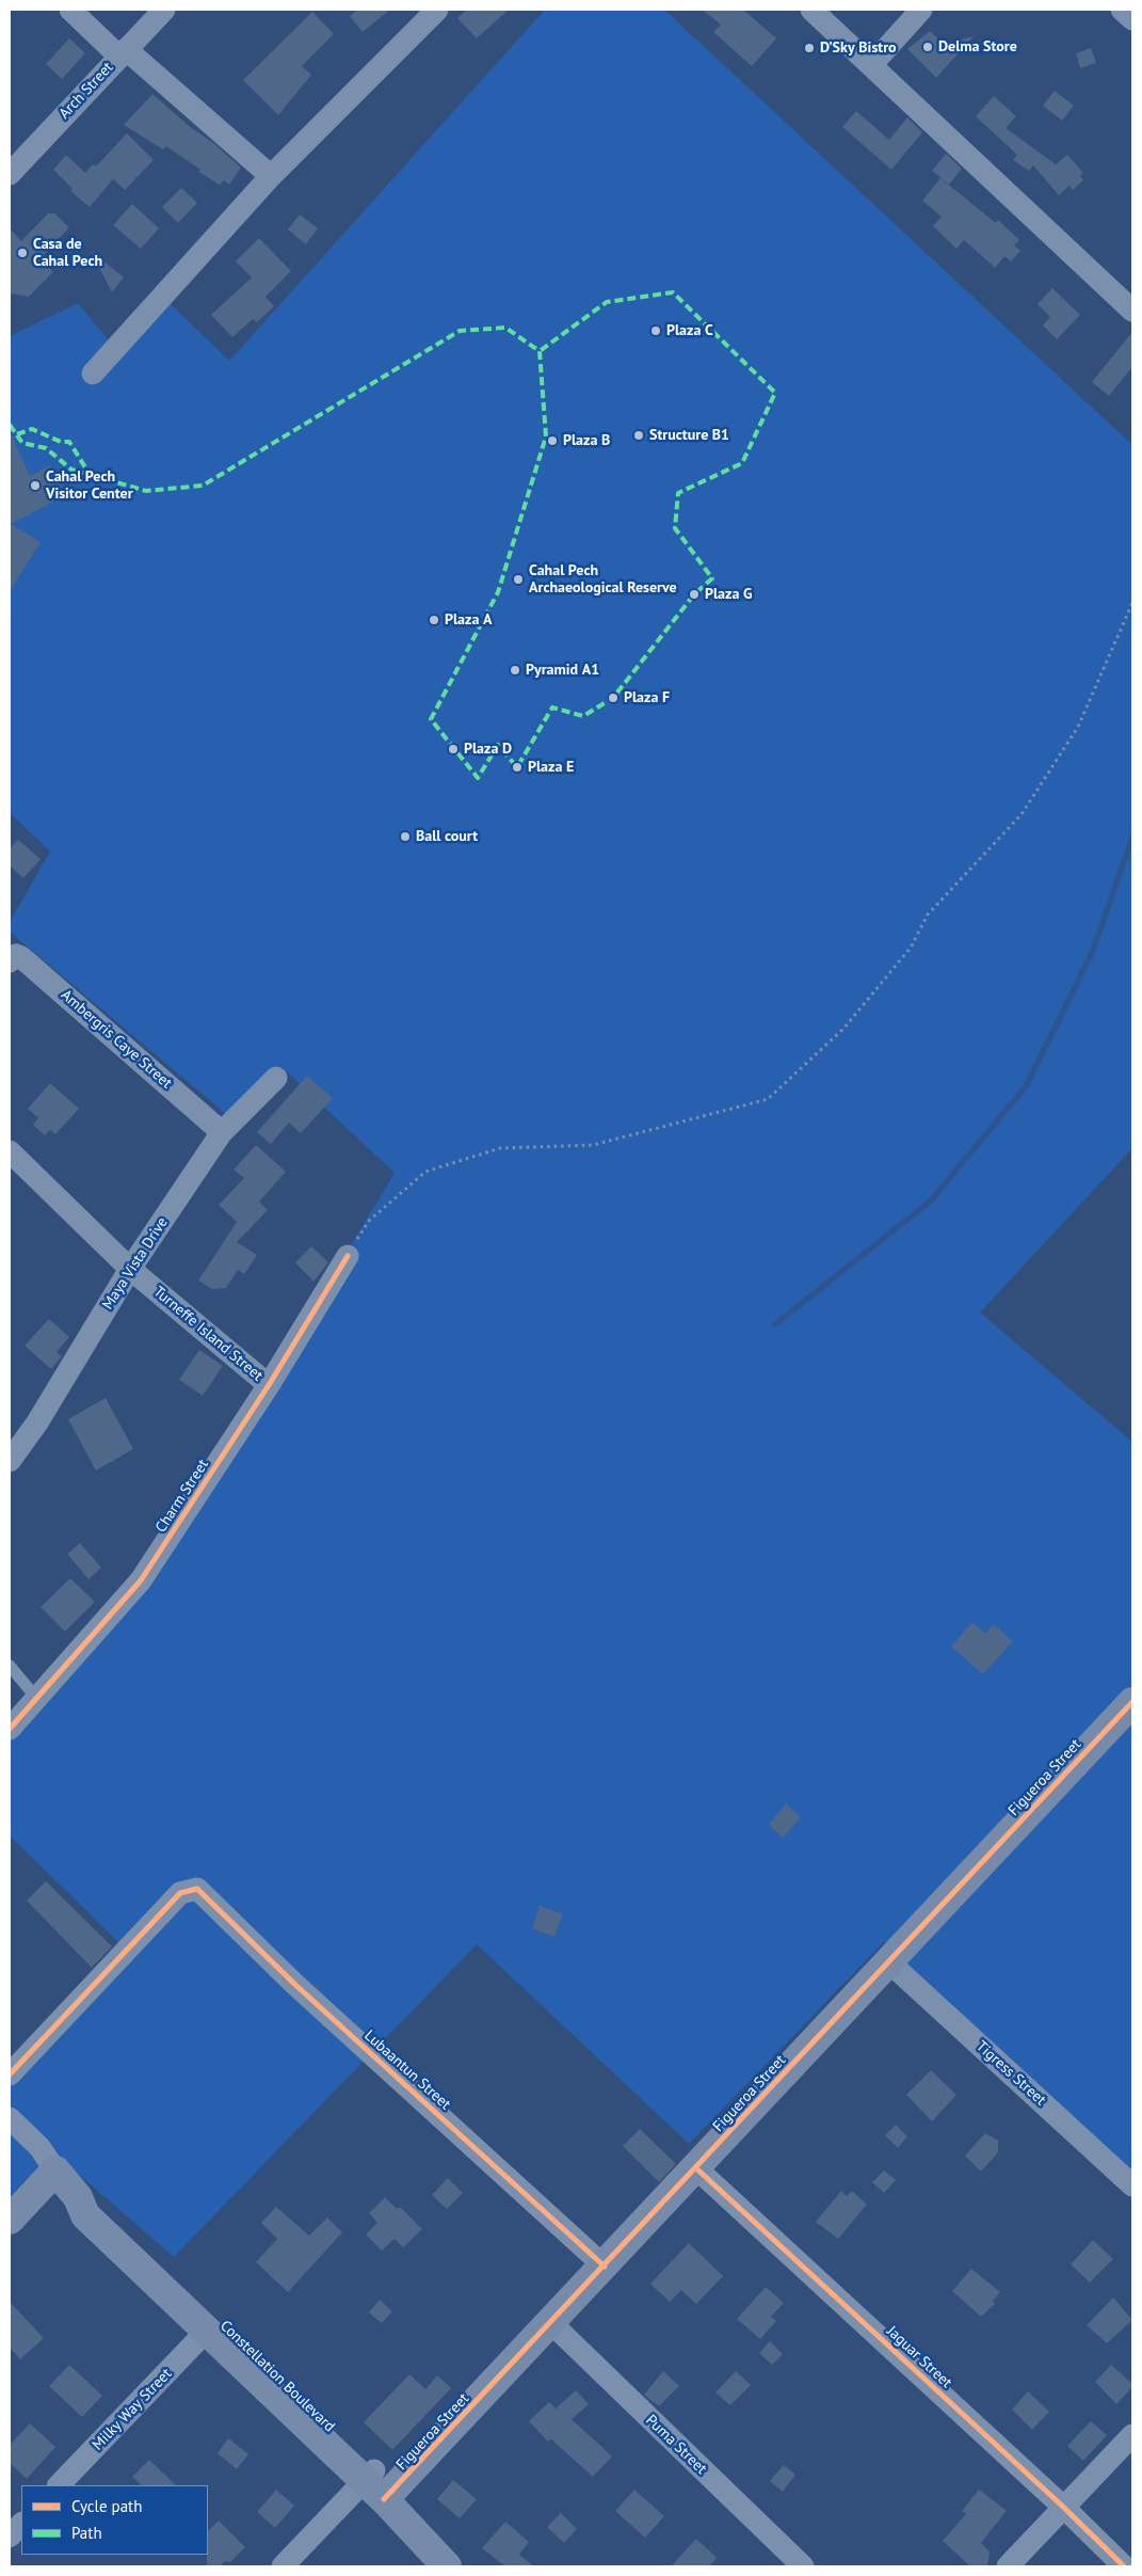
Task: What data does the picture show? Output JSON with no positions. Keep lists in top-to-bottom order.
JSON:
{
  "streets": {
    "street": [
      "Arch Street",
      "Ambergris Caye Street",
      "Maya Vista Drive",
      "Turneffe Island Street",
      "Charm Street",
      "Figueroa Street",
      "Lubaantun Street",
      "Tigress Street",
      "Jaguar Street",
      "Constellation Boulevard",
      "Milky Way Street",
      "Puma Street"
    ]
  },
  "crossings": [
    ["Ambergris Caye Street", "Maya Vista Drive"],
    ["Maya Vista Drive", "Turneffe Island Street"],
    ["Turneffe Island Street", "Charm Street"],
    ["Figueroa Street", "Lubaantun Street"],
    ["Figueroa Street", "Tigress Street"],
    ["Figueroa Street", "Jaguar Street"],
    ["Figueroa Street", "Constellation Boulevard"],
    ["Figueroa Street", "Puma Street"],
    ["Constellation Boulevard", "Milky Way Street"]
  ],
  "places": [
    "Delma Store",
    "D’Sky Bistro",
    "Casa de Cahal Pech",
    "Plaza C",
    "Structure B1",
    "Plaza B",
    "Cahal Pech Visitor Center",
    "Cahal Pech Archaeological Reserve",
    "Plaza G",
    "Plaza A",
    "Pyramid A1",
    "Plaza F",
    "Plaza D",
    "Plaza E",
    "Ball court"
  ],
  "legend": ["Cycle path", "Path"]
}
